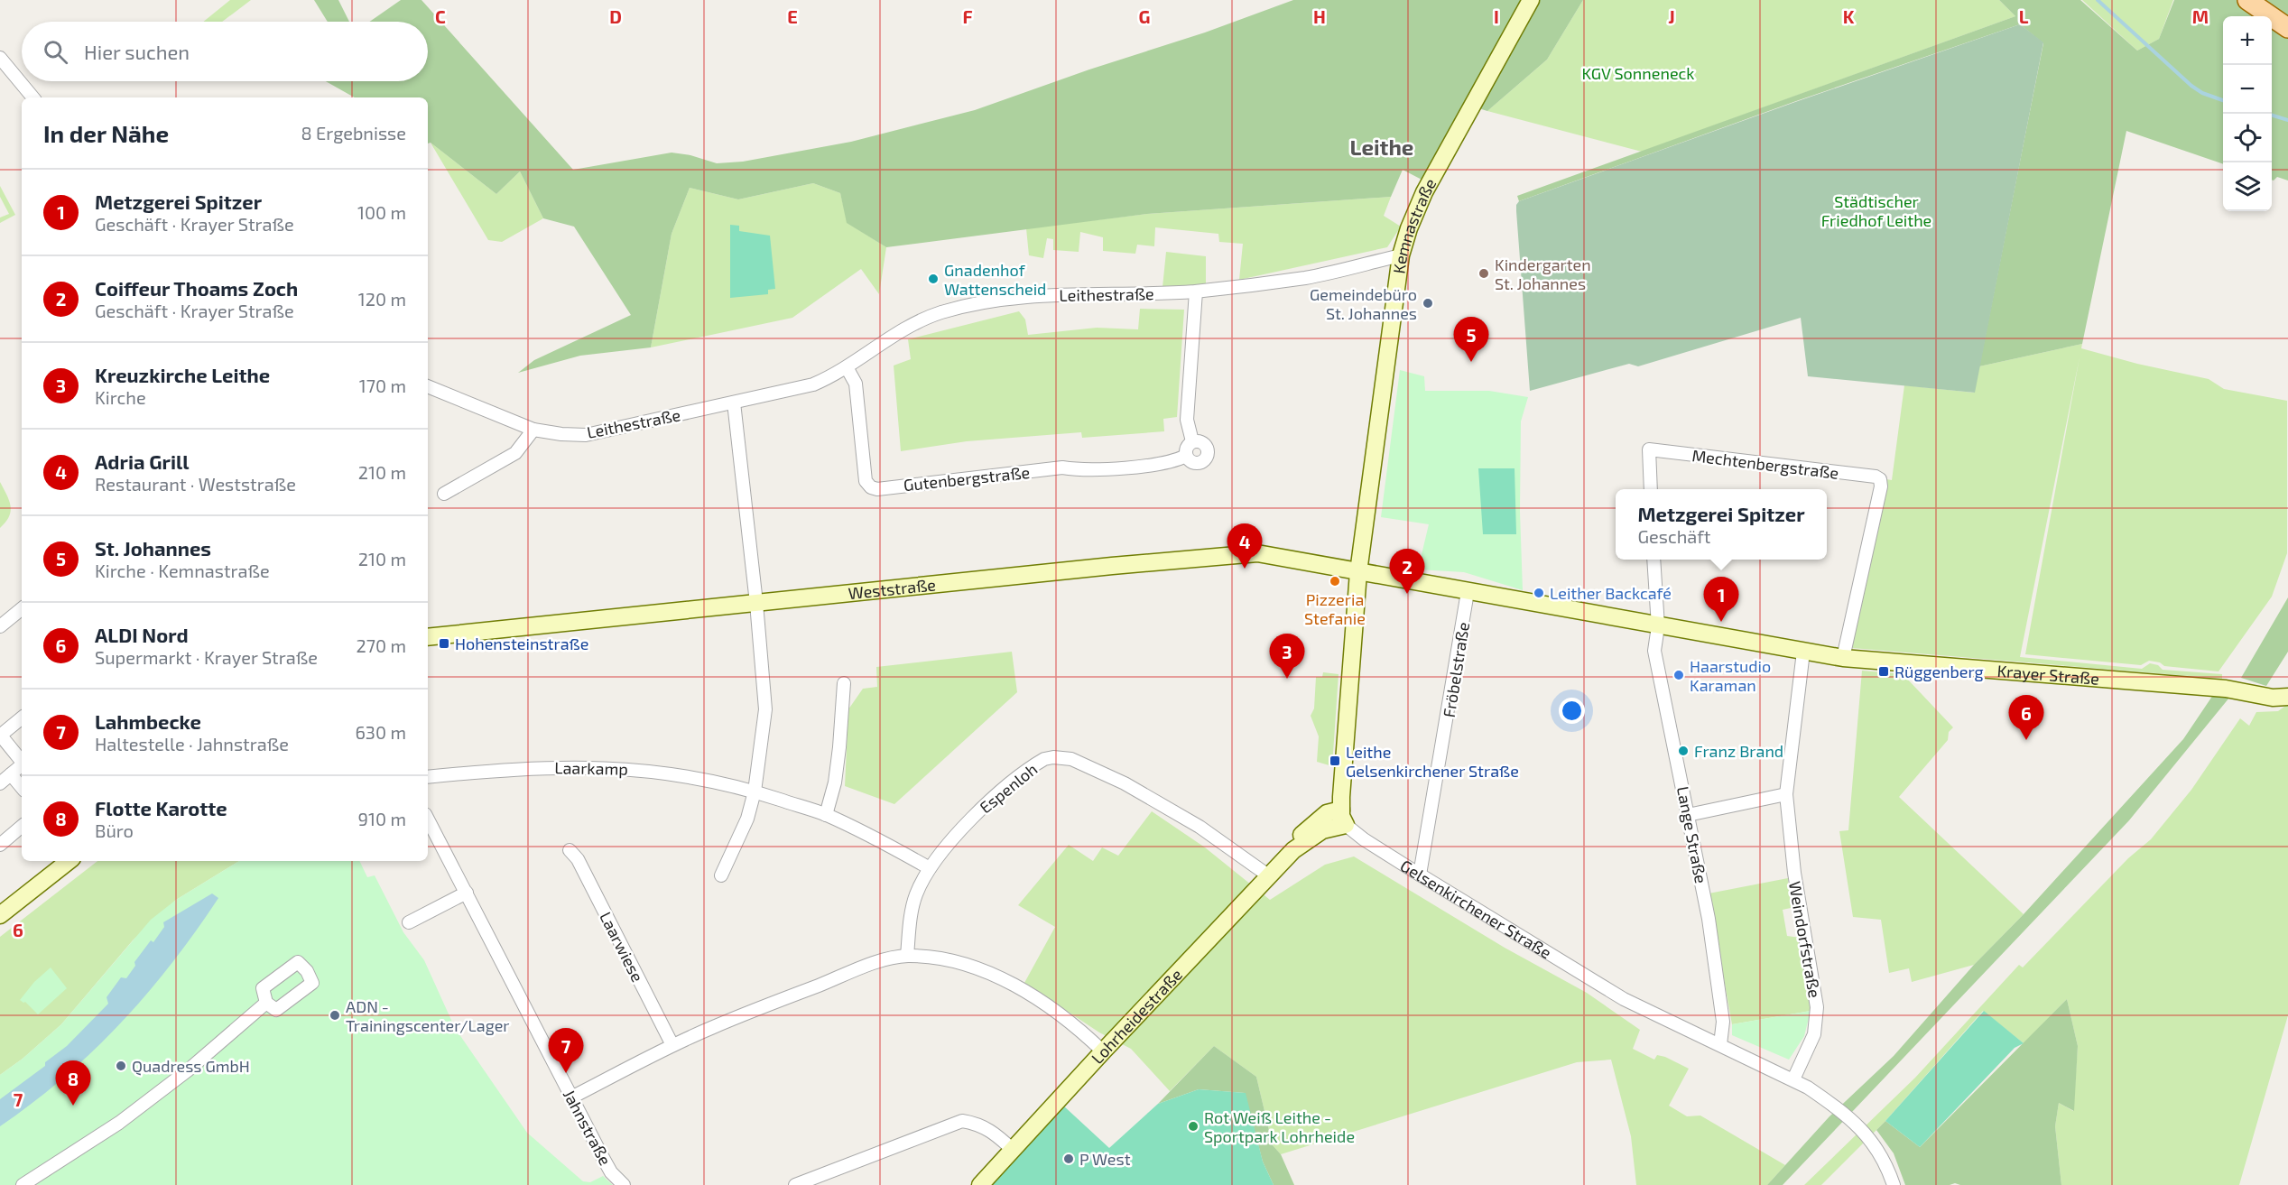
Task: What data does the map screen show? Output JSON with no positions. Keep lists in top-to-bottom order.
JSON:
{
  "streets": {
    "street": [
      "Kemnastraße",
      "Leithestraße",
      "Mechtenbergstraße",
      "Gutenbergstraße",
      "Weststraße",
      "Fröbelstraße",
      "Krayer Straße",
      "Laarkamp",
      "Espenloh",
      "Lange Straße",
      "Gelsenkirchener Straße",
      "Weindorfstraße",
      "Laarwiese",
      "Lohrheidestraße",
      "Jahnstraße"
    ]
  },
  "crossings": [
    ["Kemnastraße", "Leithestraße"],
    ["Kemnastraße", "Weststraße"],
    ["Kemnastraße", "Krayer Straße"],
    ["Leithestraße", "Gutenbergstraße"],
    ["Mechtenbergstraße", "Krayer Straße"],
    ["Weststraße", "Krayer Straße"],
    ["Fröbelstraße", "Krayer Straße"],
    ["Fröbelstraße", "Gelsenkirchener Straße"],
    ["Krayer Straße", "Lange Straße"],
    ["Krayer Straße", "Weindorfstraße"],
    ["Laarkamp", "Espenloh"],
    ["Espenloh", "Lohrheidestraße"],
    ["Lange Straße", "Gelsenkirchener Straße"],
    ["Gelsenkirchener Straße", "Weindorfstraße"],
    ["Gelsenkirchener Straße", "Lohrheidestraße"]
  ],
  "districts": ["Leithe"],
  "parks": ["KGV Sonneneck", "Städtischer Friedhof Leithe"],
  "places": {
    "other": [
      "Kindergarten St. Johannes",
      "Gnadenhof Wattenscheid",
      "Gemeindebüro St. Johannes",
      "Pizzeria Stefanie",
      "Leither Backcafé",
      "Haarstudio Karaman",
      "Franz Brand",
      "ADN - Trainingscenter/Lager",
      "Quadress GmbH",
      "Rot Weiß Leithe - Sportpark Lohrheide",
      "P West"
    ],
    "transit": ["Hohensteinstraße", "Rüggenberg", "Leithe Gelsenkirchener Straße"]
  },
  "page": {
    "map_buttons": ["+", "−"],
    "search": "Hier suchen",
    "heading": ["In der Nähe", "8 Ergebnisse"],
    "list": [
      {
        "mark": "1",
        "name": "Metzgerei Spitzer",
        "note": "Geschäft · Krayer Straße",
        "value": "100 m"
      },
      {
        "mark": "2",
        "name": "Coiffeur Thoams Zoch",
        "note": "Geschäft · Krayer Straße",
        "value": "120 m"
      },
      {
        "mark": "3",
        "name": "Kreuzkirche Leithe",
        "note": "Kirche",
        "value": "170 m"
      },
      {
        "mark": "4",
        "name": "Adria Grill",
        "note": "Restaurant · Weststraße",
        "value": "210 m"
      },
      {
        "mark": "5",
        "name": "St. Johannes",
        "note": "Kirche · Kemnastraße",
        "value": "210 m"
      },
      {
        "mark": "6",
        "name": "ALDI Nord",
        "note": "Supermarkt · Krayer Straße",
        "value": "270 m"
      },
      {
        "mark": "7",
        "name": "Lahmbecke",
        "note": "Haltestelle · Jahnstraße",
        "value": "630 m"
      },
      {
        "mark": "8",
        "name": "Flotte Karotte",
        "note": "Büro",
        "value": "910 m"
      }
    ],
    "pins": [
      "5",
      "4",
      "2",
      "1",
      "3",
      "6",
      "7",
      "8"
    ],
    "popup": ["Metzgerei Spitzer", "Geschäft"]
  },
  "grid": {
    "columns": [
      "C",
      "D",
      "E",
      "F",
      "G",
      "H",
      "I",
      "J",
      "K",
      "L",
      "M"
    ],
    "rows": ["6", "7"]
  }
}
